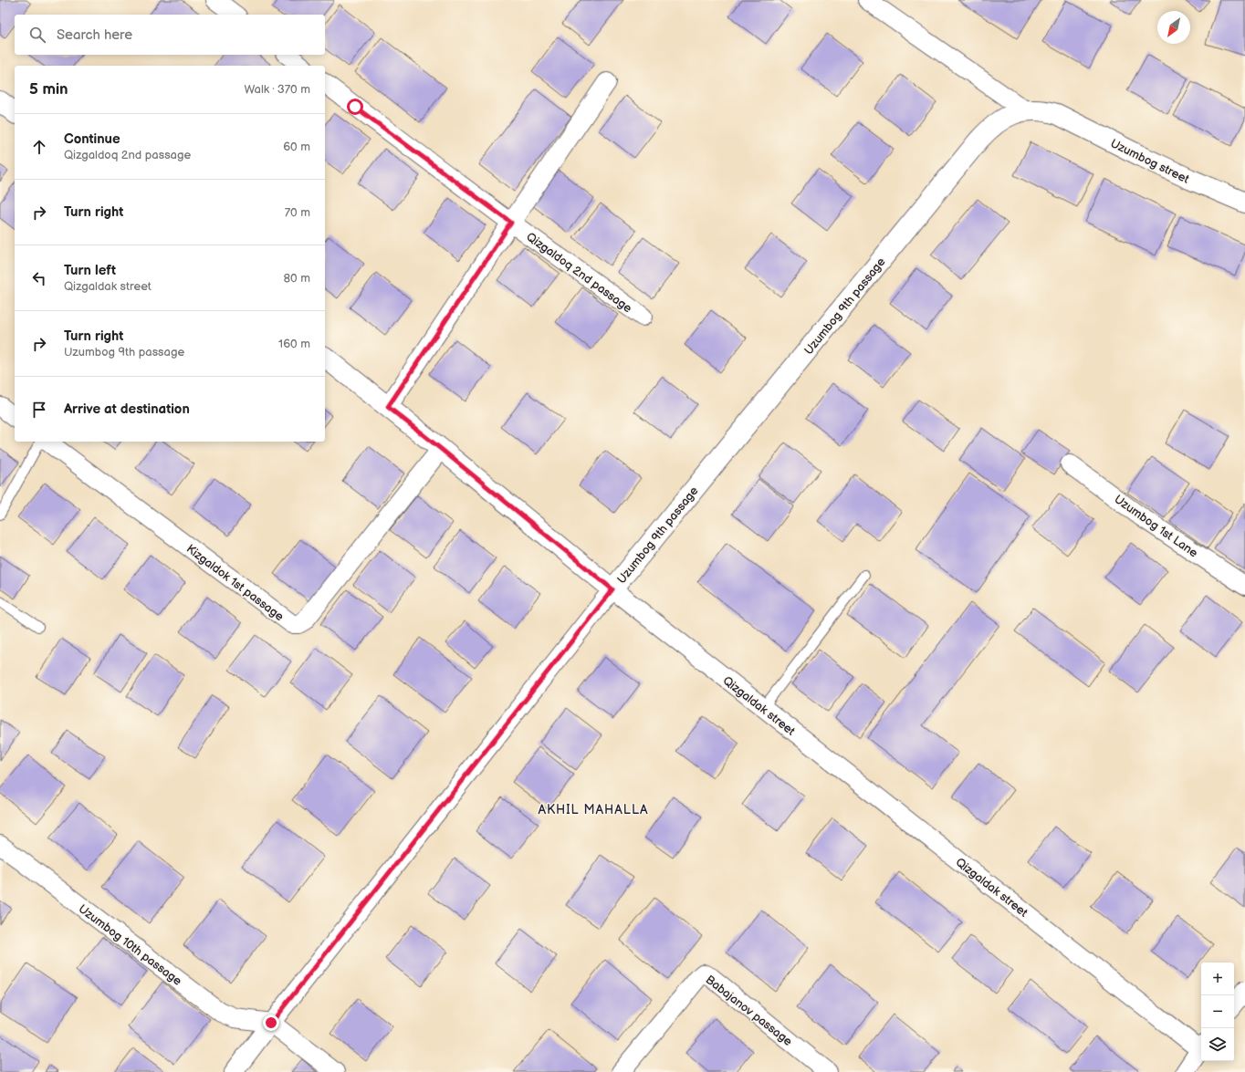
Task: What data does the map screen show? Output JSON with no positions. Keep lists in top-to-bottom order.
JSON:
{
  "streets": {
    "street": [
      "Uzumbog street",
      "Qizgaldoq 2nd passage",
      "Uzumbog 9th passage",
      "Uzumbog 1st Lane",
      "Kizgaldok 1st passage",
      "Qizgaldak street",
      "Uzumbog 10th passage",
      "Babajanov passage"
    ]
  },
  "crossings": [
    ["Uzumbog street", "Uzumbog 9th passage"],
    ["Uzumbog 9th passage", "Qizgaldak street"],
    ["Uzumbog 9th passage", "Uzumbog 10th passage"],
    ["Kizgaldok 1st passage", "Qizgaldak street"]
  ],
  "districts": ["AKHIL MAHALLA"],
  "north": "bottom left",
  "page": {
    "search": "Search here",
    "heading": ["5 min", "Walk · 370 m"],
    "list": [
      ["Continue", "Qizgaldoq 2nd passage", "60 m"],
      ["Turn right", "70 m"],
      ["Turn left", "Qizgaldak street", "80 m"],
      ["Turn right", "Uzumbog 9th passage", "160 m"],
      "Arrive at destination"
    ],
    "map_buttons": ["+", "−"]
  }
}
